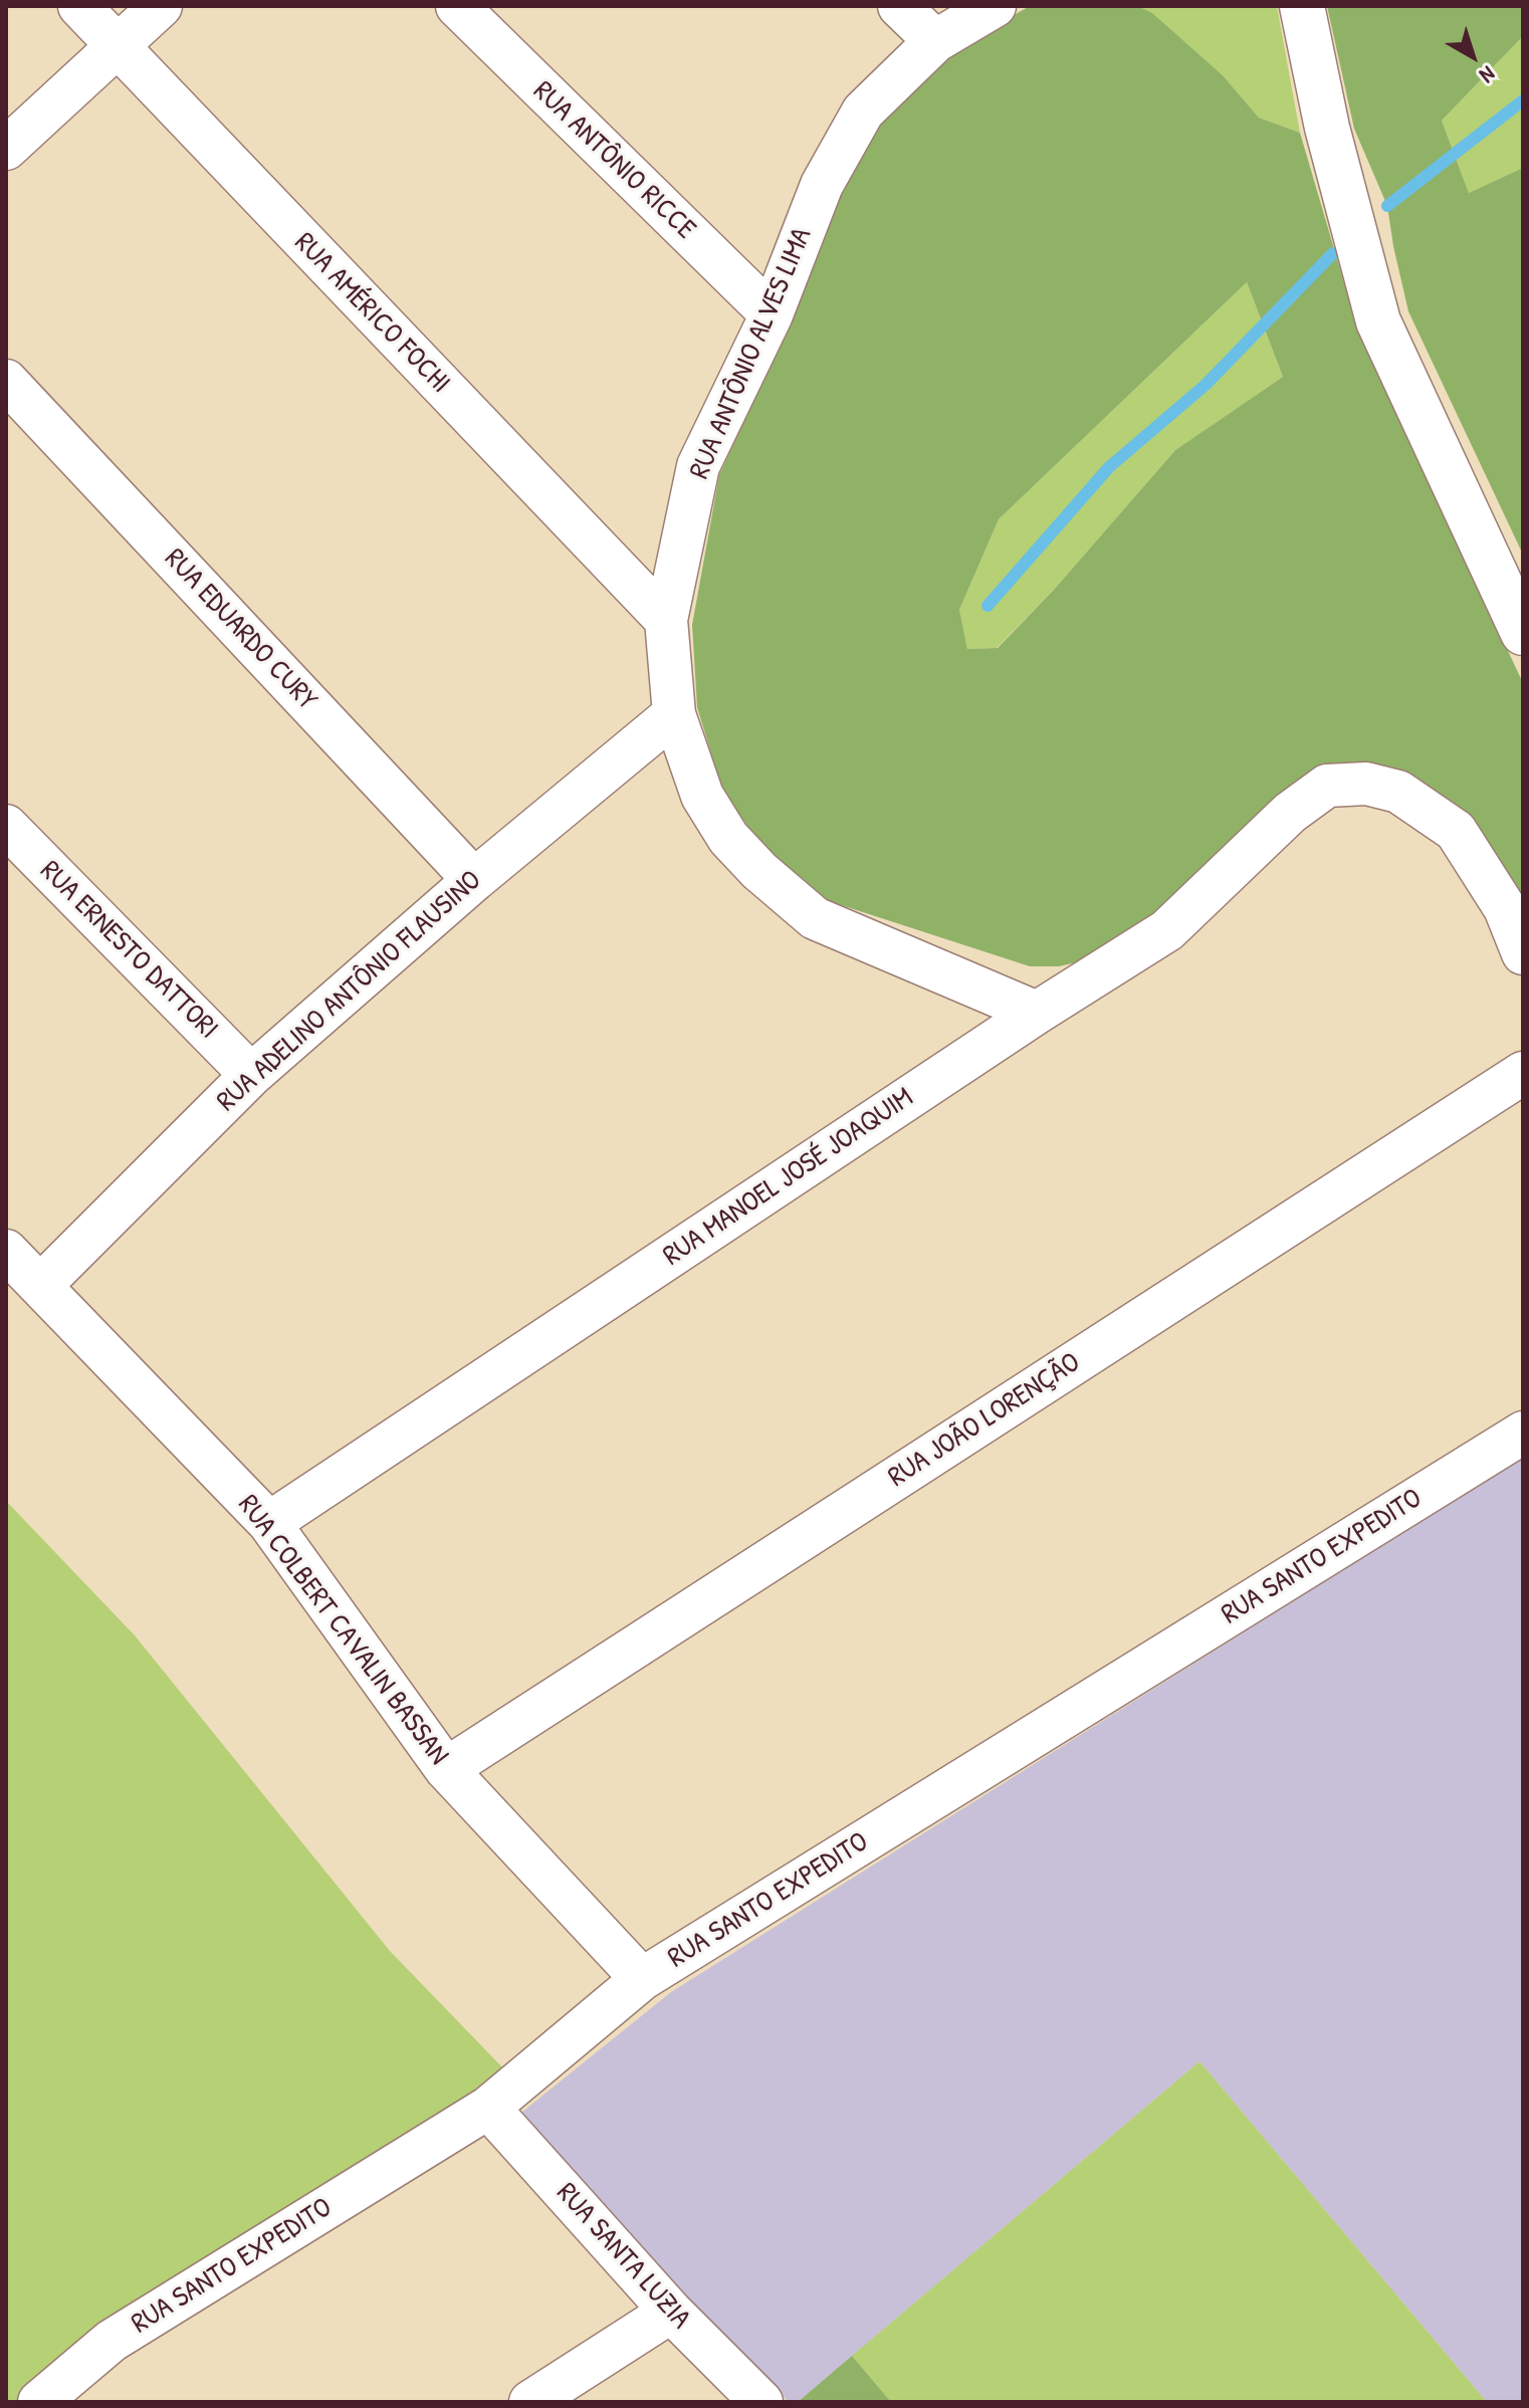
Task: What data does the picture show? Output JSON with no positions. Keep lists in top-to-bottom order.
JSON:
{
  "streets": {
    "street": [
      "RUA ANTÔNIO RICCE",
      "RUA AMÉRICO FOCHI",
      "RUA ANTÔNIO ALVES LIMA",
      "RUA EDUARDO CURY",
      "RUA ERNESTO DATTORI",
      "RUA ADELINO ANTÔNIO FLAUSINO",
      "RUA MANOEL JOSÉ JOAQUIM",
      "RUA JOÃO LORENÇÃO",
      "RUA SANTO EXPEDITO",
      "RUA COLBERT CAVALIN BASSAN",
      "RUA SANTA LUZIA"
    ]
  },
  "crossings": [
    ["RUA ANTÔNIO RICCE", "RUA ANTÔNIO ALVES LIMA"],
    ["RUA AMÉRICO FOCHI", "RUA ANTÔNIO ALVES LIMA"],
    ["RUA ANTÔNIO ALVES LIMA", "RUA ADELINO ANTÔNIO FLAUSINO"],
    ["RUA ANTÔNIO ALVES LIMA", "RUA MANOEL JOSÉ JOAQUIM"],
    ["RUA EDUARDO CURY", "RUA ADELINO ANTÔNIO FLAUSINO"],
    ["RUA ERNESTO DATTORI", "RUA ADELINO ANTÔNIO FLAUSINO"],
    ["RUA ADELINO ANTÔNIO FLAUSINO", "RUA COLBERT CAVALIN BASSAN"],
    ["RUA MANOEL JOSÉ JOAQUIM", "RUA COLBERT CAVALIN BASSAN"],
    ["RUA JOÃO LORENÇÃO", "RUA COLBERT CAVALIN BASSAN"],
    ["RUA SANTO EXPEDITO", "RUA COLBERT CAVALIN BASSAN"],
    ["RUA SANTO EXPEDITO", "RUA SANTA LUZIA"]
  ],
  "north": "bottom right"
}
